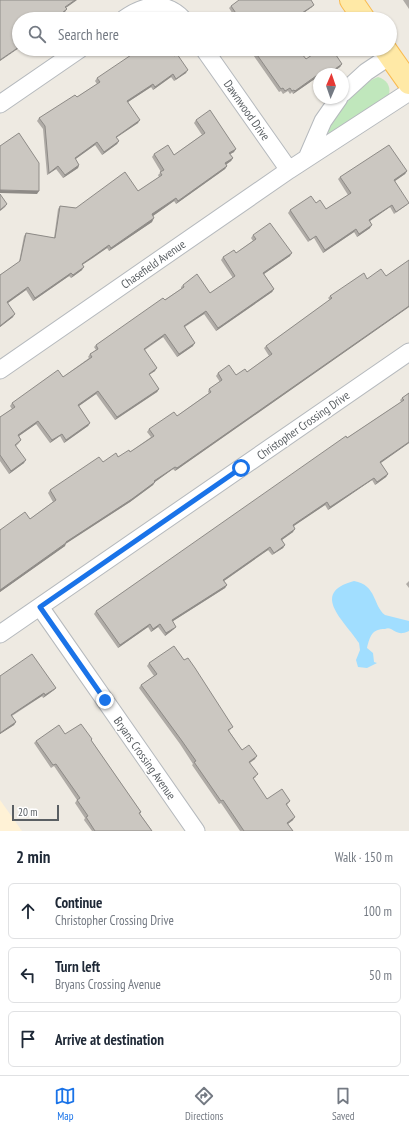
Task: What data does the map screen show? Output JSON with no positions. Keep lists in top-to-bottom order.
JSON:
{
  "streets": {
    "street": [
      "Dawnwood Drive",
      "Chasefield Avenue",
      "Christopher Crossing Drive",
      "Bryans Crossing Avenue"
    ]
  },
  "crossings": [
    ["Dawnwood Drive", "Chasefield Avenue"],
    ["Christopher Crossing Drive", "Bryans Crossing Avenue"]
  ],
  "scale_bar": "20 m",
  "north": "top",
  "page": {
    "search": "Search here",
    "scale": "20 m",
    "heading": ["2 min", "Walk · 150 m"],
    "list": [
      ["Continue", "Christopher Crossing Drive", "100 m"],
      ["Turn left", "Bryans Crossing Avenue", "50 m"],
      "Arrive at destination"
    ],
    "nav": ["Map", "Directions", "Saved"]
  }
}
